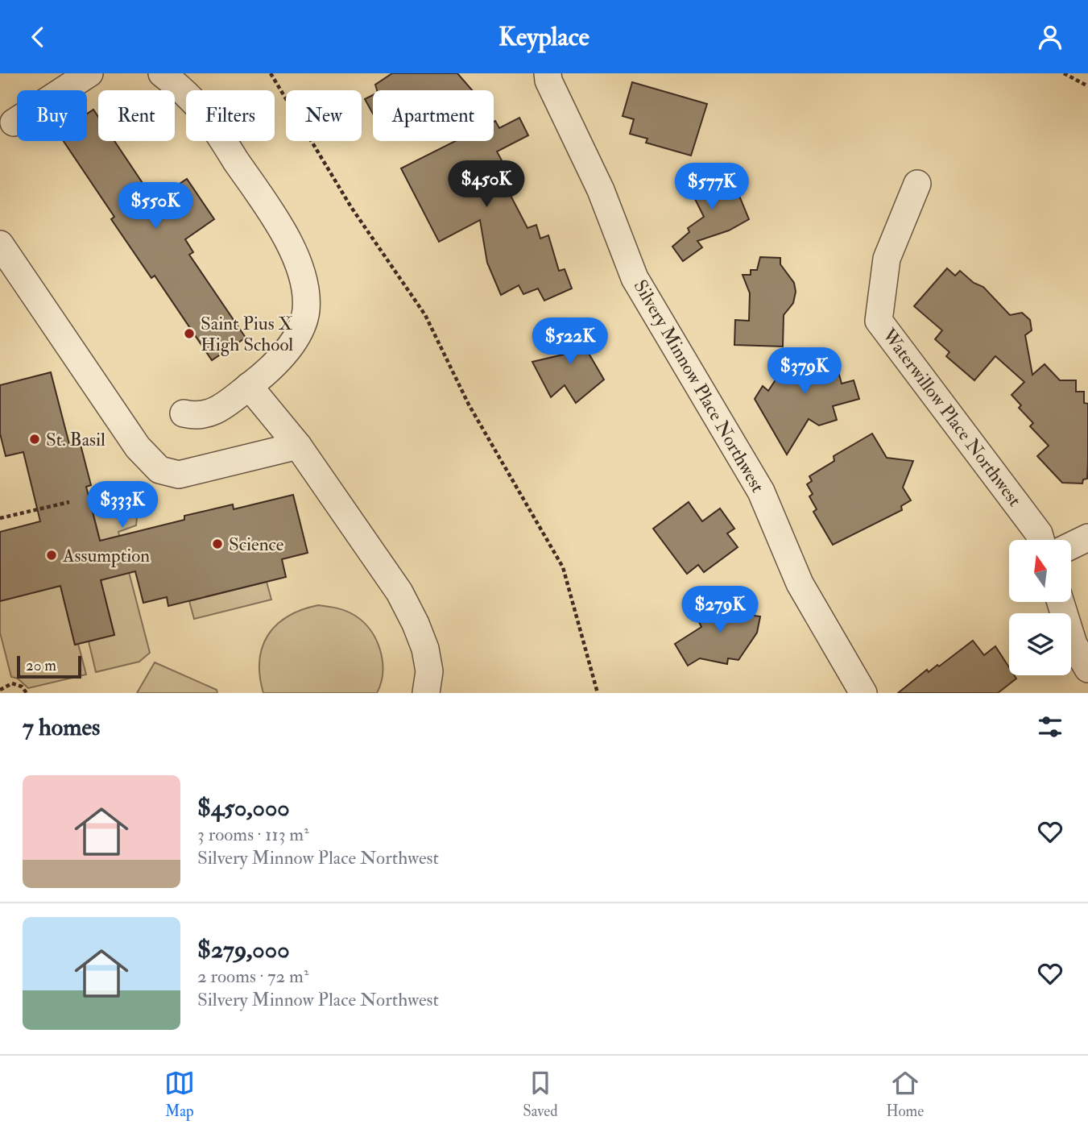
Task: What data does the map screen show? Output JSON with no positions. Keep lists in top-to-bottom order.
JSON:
{
  "streets": {
    "street": ["Silvery Minnow Place Northwest", "Waterwillow Place Northwest"]
  },
  "places": [
    "Saint Pius X High School",
    "St. Basil",
    "Science",
    "Assumption"
  ],
  "scale_bar": "20 m",
  "north": "top",
  "page": {
    "header": "Keyplace",
    "chip": [
      "Buy",
      "Rent",
      "Filters",
      "New",
      "Apartment"
    ],
    "price": [
      "$450K",
      "$577K",
      "$550K",
      "$522K",
      "$379K",
      "$333K",
      "$279K"
    ],
    "scale": "20 m",
    "heading": "7 homes",
    "list": [
      {
        "name": "$450,000",
        "note": "3 rooms · 113 m² · Silvery Minnow Place Northwest"
      },
      {
        "name": "$279,000",
        "note": "2 rooms · 72 m² · Silvery Minnow Place Northwest"
      }
    ],
    "tabs": ["Map", "Saved", "Home"]
  }
}
